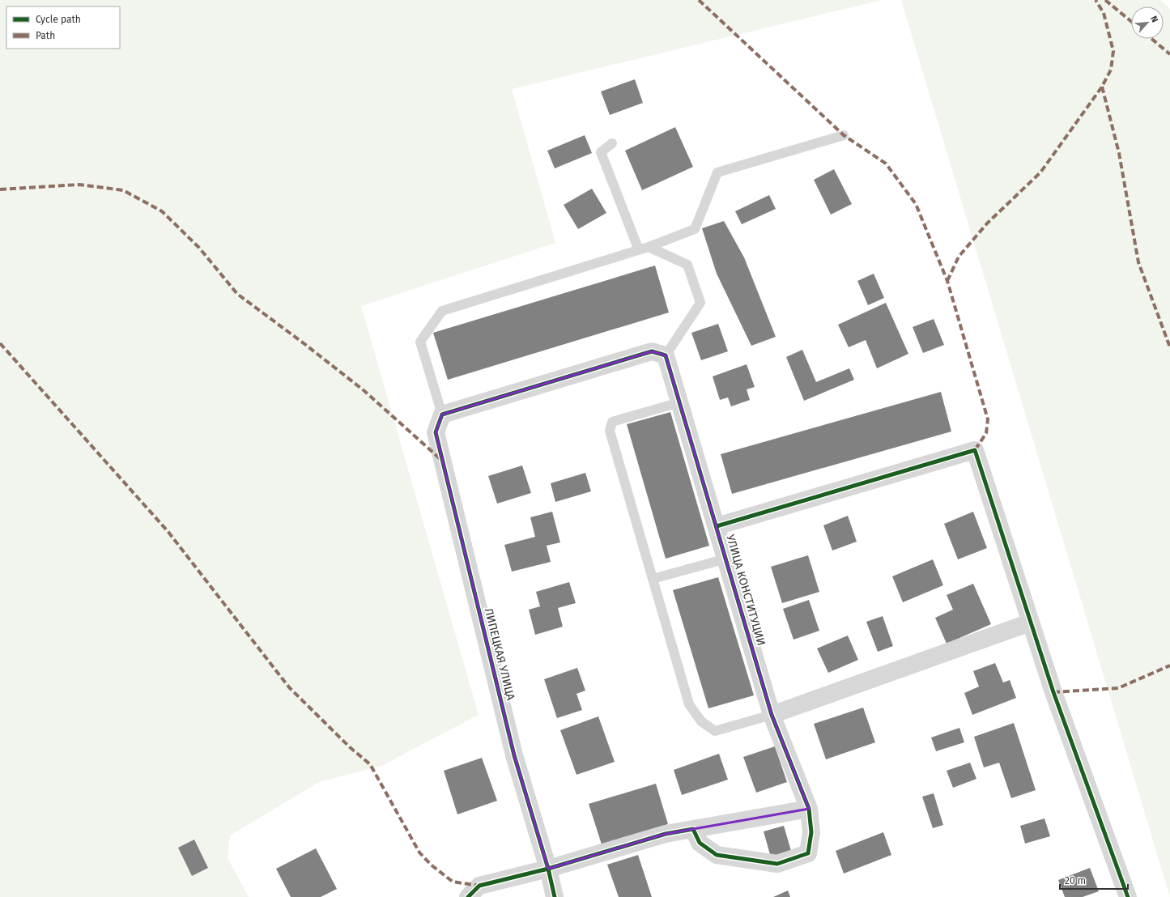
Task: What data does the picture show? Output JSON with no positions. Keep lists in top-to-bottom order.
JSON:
{
  "streets": {
    "street": ["УЛИЦА КОНСТИТУЦИИ", "ЛИПЕЦКАЯ УЛИЦА"]
  },
  "legend": ["Cycle path", "Path"],
  "scale_bar": "20 m",
  "north": "top right"
}
